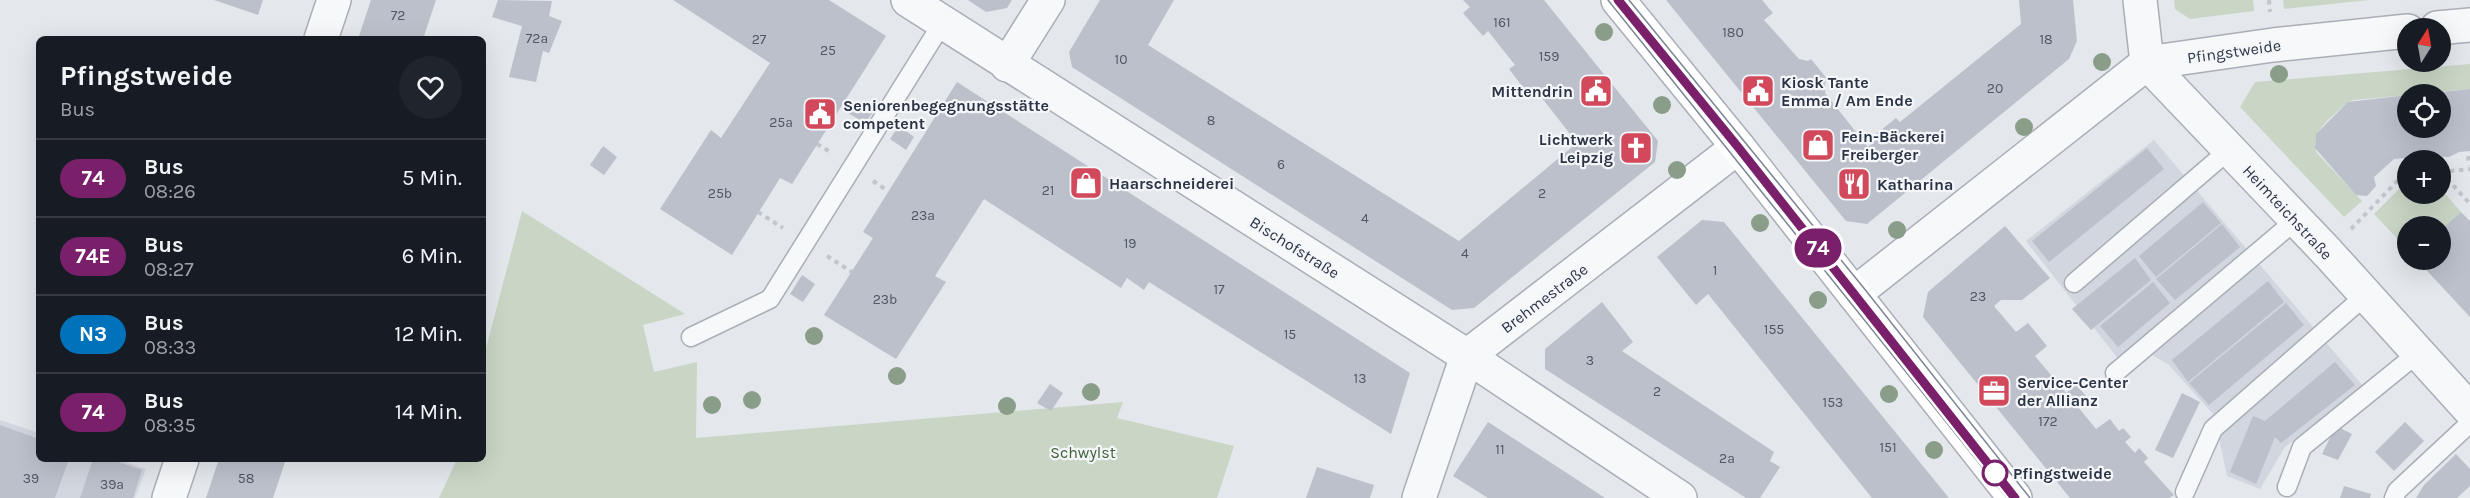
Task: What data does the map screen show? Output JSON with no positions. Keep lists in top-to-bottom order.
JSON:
{
  "streets": {
    "street": [
      "Pfingstweide",
      "Heimteichstraße",
      "Bischofstraße",
      "Brehmestraße"
    ]
  },
  "crossings": [
    ["Pfingstweide", "Heimteichstraße"],
    ["Bischofstraße", "Brehmestraße"]
  ],
  "parks": ["Schwylst"],
  "places": {
    "public building": ["Mittendrin", "Kiosk Tante Emma / Am Ende", "Seniorenbegegnungsstätte competent"],
    "shop": ["Fein-Bäckerei Freiberger", "Haarschneiderei"],
    "church": ["Lichtwerk Leipzig"],
    "restaurant": ["Katharina"],
    "office": ["Service-Center der Allianz"],
    "other": ["Pfingstweide"]
  },
  "lines": ["bus line 74"],
  "house_numbers": [
    "72",
    "161",
    "180",
    "72a",
    "27",
    "18",
    "25",
    "159",
    "10",
    "20",
    "8",
    "25a",
    "6",
    "21",
    "25b",
    "2",
    "23a",
    "4",
    "19",
    "4",
    "1",
    "17",
    "23",
    "23b",
    "155",
    "15",
    "3",
    "13",
    "2",
    "153",
    "172",
    "151",
    "11",
    "2a",
    "39",
    "58",
    "39a"
  ],
  "north": "top",
  "page": {
    "on_map": "74",
    "map_buttons": ["+", "−"],
    "heading": ["Pfingstweide", "Bus"],
    "list": [
      {
        "mark": "74",
        "name": "Bus",
        "note": "08:26",
        "value": "5 Min."
      },
      {
        "mark": "74E",
        "name": "Bus",
        "note": "08:27",
        "value": "6 Min."
      },
      {
        "mark": "N3",
        "name": "Bus",
        "note": "08:33",
        "value": "12 Min."
      },
      {
        "mark": "74",
        "name": "Bus",
        "note": "08:35",
        "value": "14 Min."
      }
    ]
  }
}
